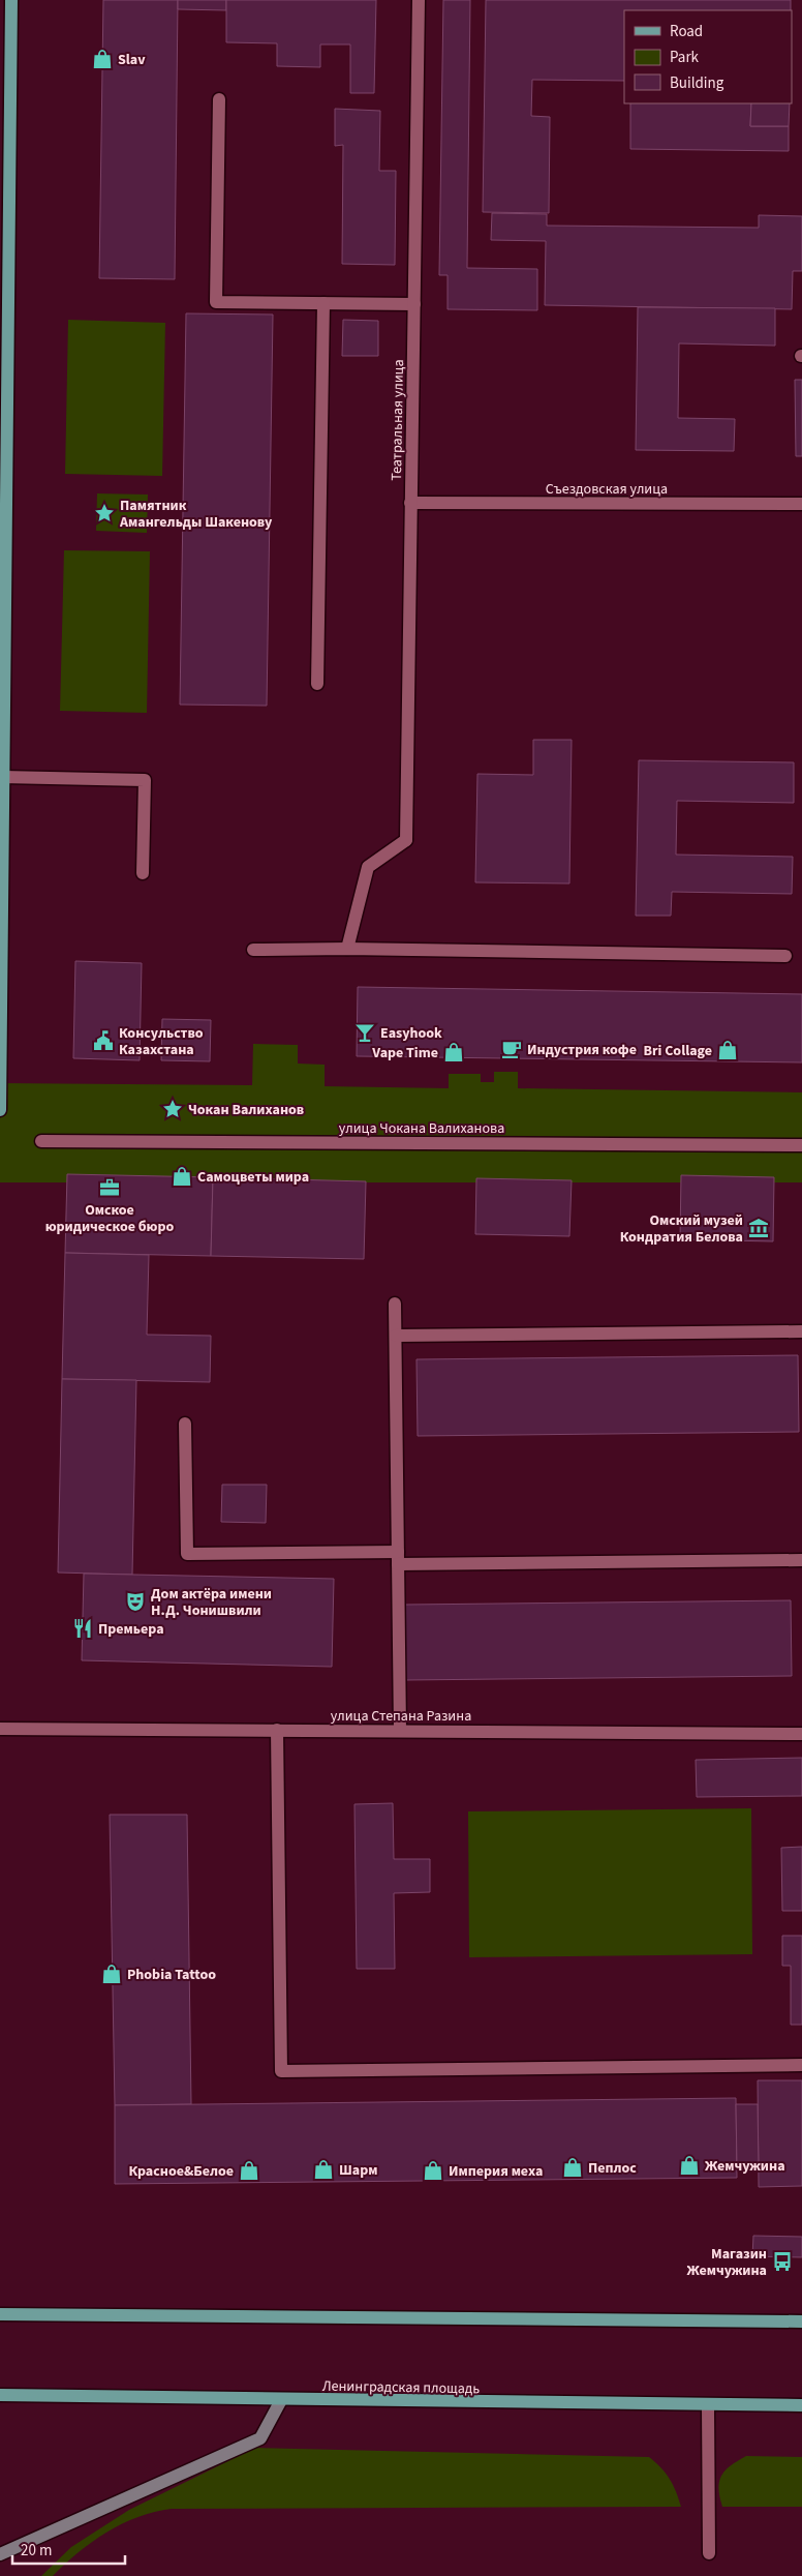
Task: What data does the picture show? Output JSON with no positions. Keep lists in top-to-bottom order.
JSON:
{
  "streets": {
    "main road": ["Ленинградская площадь"],
    "street": [
      "Театральная улица",
      "Съездовская улица",
      "улица Чокана Валиханова",
      "улица Степана Разина"
    ]
  },
  "crossings": [
    ["Театральная улица", "Съездовская улица"]
  ],
  "places": {
    "shop": [
      "Slav",
      "Bri Collage",
      "Vape Time",
      "Самоцветы мира",
      "Phobia Tattoo",
      "Жемчужина",
      "Пеплос",
      "Шарм",
      "Красное&Белое",
      "Империя меха"
    ],
    "place": ["Памятник Амангельды Шакенову", "Чокан Валиханов"],
    "bar": ["Easyhook"],
    "public building": ["Консульство Казахстана"],
    "cafe": ["Индустрия кофе"],
    "office": ["Омское юридическое бюро"],
    "museum": ["Омский музей Кондратия Белова"],
    "theatre": ["Дом актёра имени Н.Д. Чонишвили"],
    "restaurant": ["Премьера"],
    "bus stop": ["Магазин Жемчужина"]
  },
  "legend": ["Road", "Park", "Building"],
  "scale_bar": "20 m"
}
